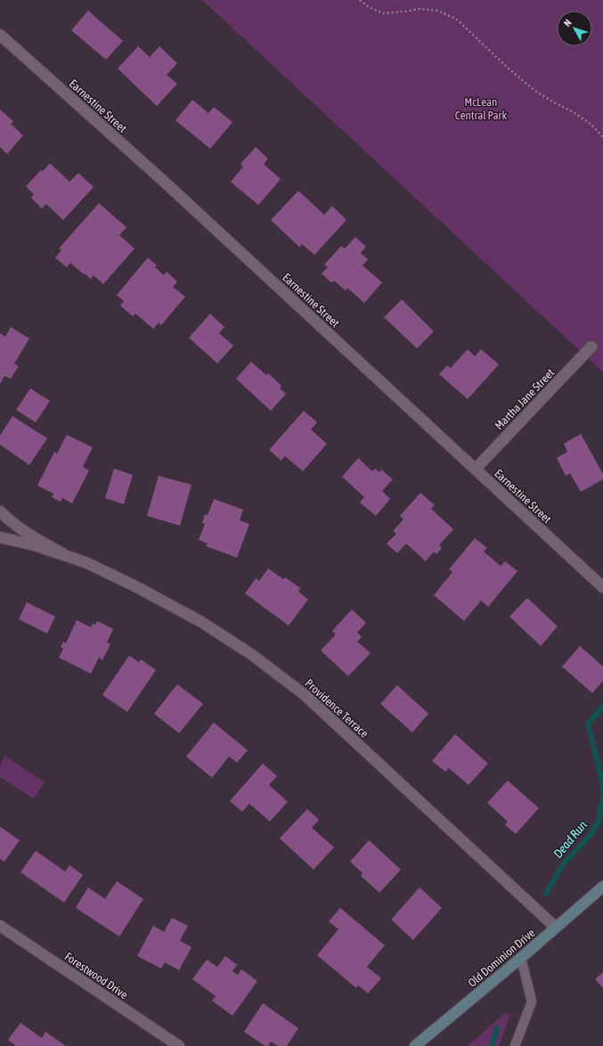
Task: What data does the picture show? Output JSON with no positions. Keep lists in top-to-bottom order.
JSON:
{
  "streets": {
    "main road": ["Old Dominion Drive"],
    "street": [
      "Earnestine Street",
      "Martha Jane Street",
      "Providence Terrace",
      "Forestwood Drive"
    ]
  },
  "crossings": [
    ["Earnestine Street", "Martha Jane Street"],
    ["Providence Terrace", "Old Dominion Drive"]
  ],
  "water": ["Dead Run"],
  "parks": ["McLean Central Park"],
  "north": "top left"
}
